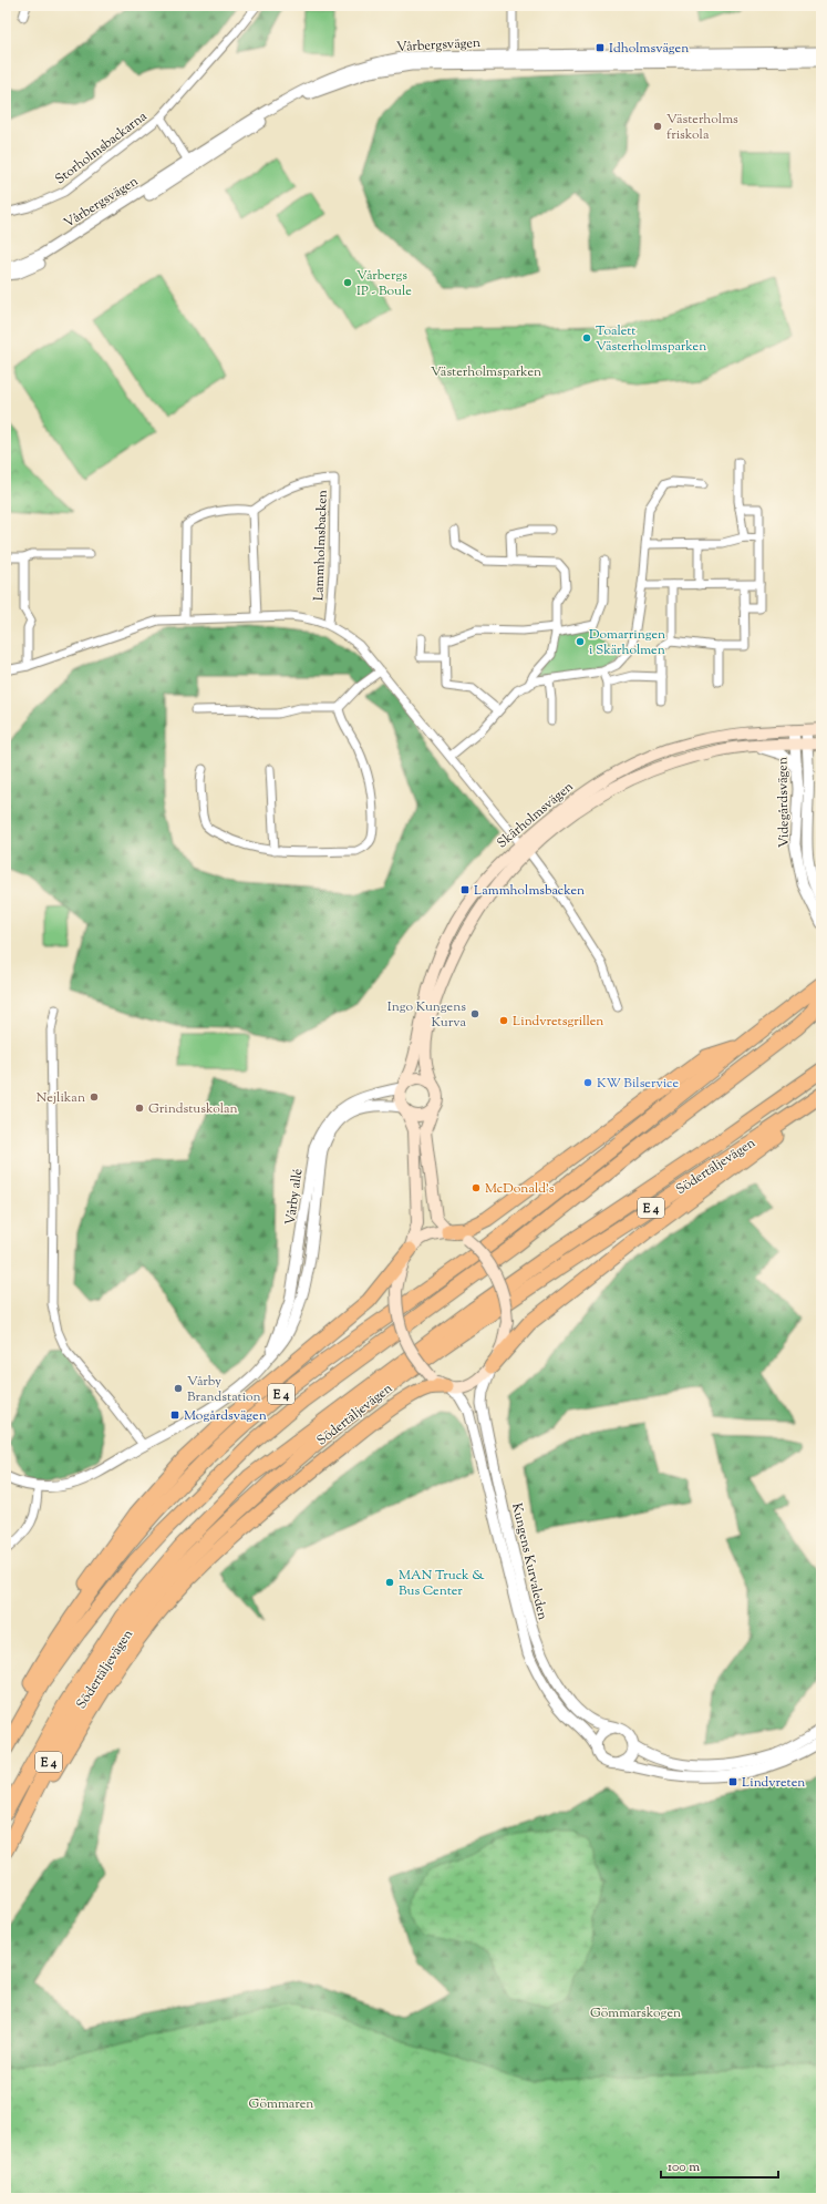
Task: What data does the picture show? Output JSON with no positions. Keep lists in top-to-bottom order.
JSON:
{
  "streets": {
    "highway": ["Södertäljevägen", "E 4"],
    "main road": ["Skärholmsvägen"],
    "street": [
      "Vårbergsvägen",
      "Storholmsbackarna",
      "Lammholmsbacken",
      "Videgårdsvägen",
      "Vårby allé",
      "Kungens Kurvaleden"
    ]
  },
  "crossings": [
    ["Vårbergsvägen", "Storholmsbackarna"],
    ["Lammholmsbacken", "Skärholmsvägen"],
    ["Videgårdsvägen", "Skärholmsvägen"],
    ["Skärholmsvägen", "Vårby allé"]
  ],
  "parks": ["Västerholmsparken", "Gömmarskogen", "Gömmaren"],
  "places": {
    "transit": [
      "Idholmsvägen",
      "Lammholmsbacken",
      "Mogårdsvägen",
      "Lindvreten"
    ],
    "other": [
      "Västerholms friskola",
      "Vårbergs IP - Boule",
      "Toalett Västerholmsparken",
      "Domarringen i Skärholmen",
      "Ingo Kungens Kurva",
      "Lindvretsgrillen",
      "KW Bilservice",
      "Nejlikan",
      "Grindstuskolan",
      "McDonald's",
      "Vårby Brandstation",
      "MAN Truck & Bus Center"
    ]
  },
  "scale_bar": "100 m"
}
